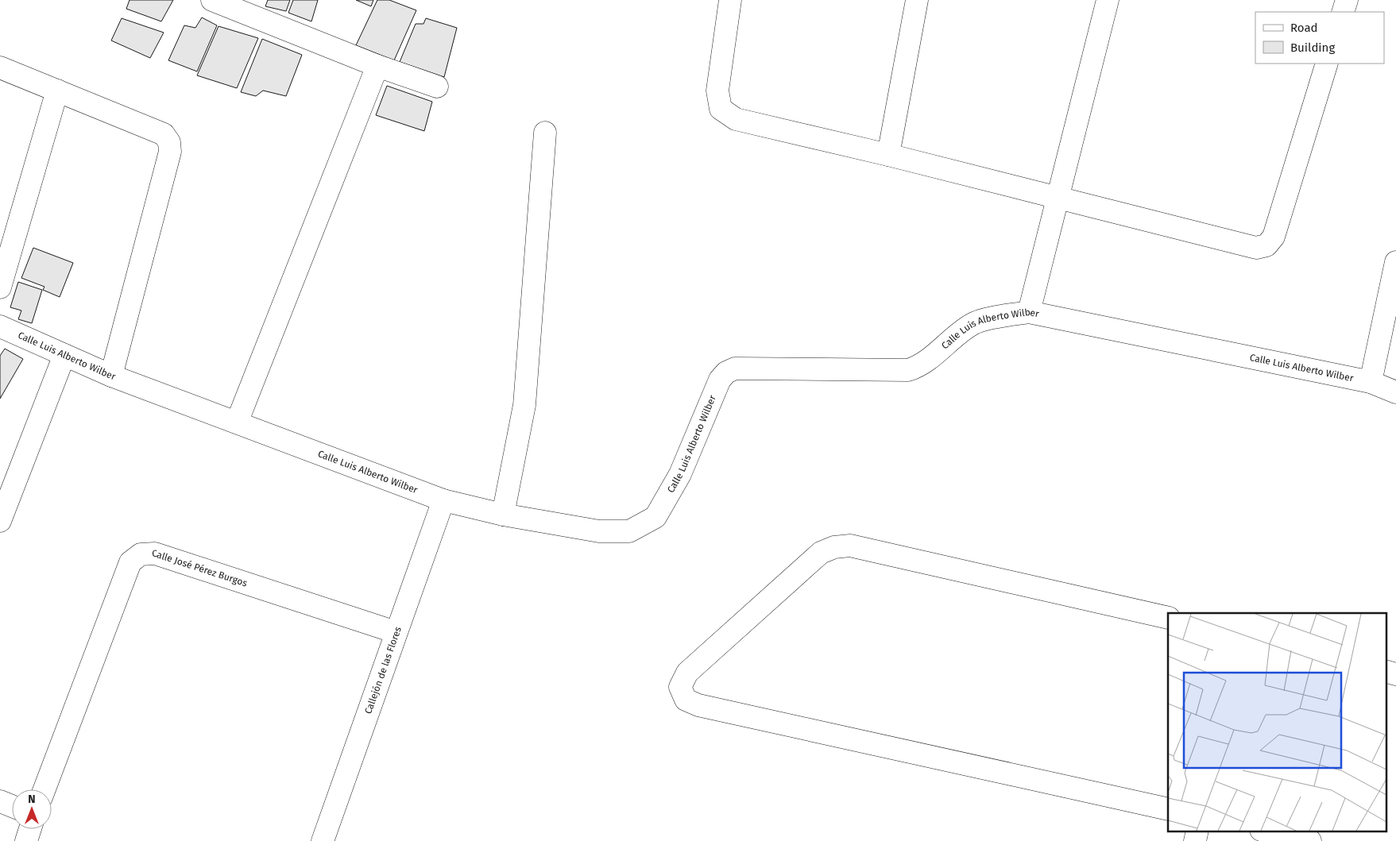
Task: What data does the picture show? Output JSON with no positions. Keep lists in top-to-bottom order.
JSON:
{
  "streets": {
    "street": ["Calle Luis Alberto Wilber", "Calle José Pérez Burgos", "Callejón de las Flores"]
  },
  "crossings": [
    ["Calle Luis Alberto Wilber", "Callejón de las Flores"],
    ["Calle José Pérez Burgos", "Callejón de las Flores"]
  ],
  "legend": ["Road", "Building"],
  "north": "top"
}
